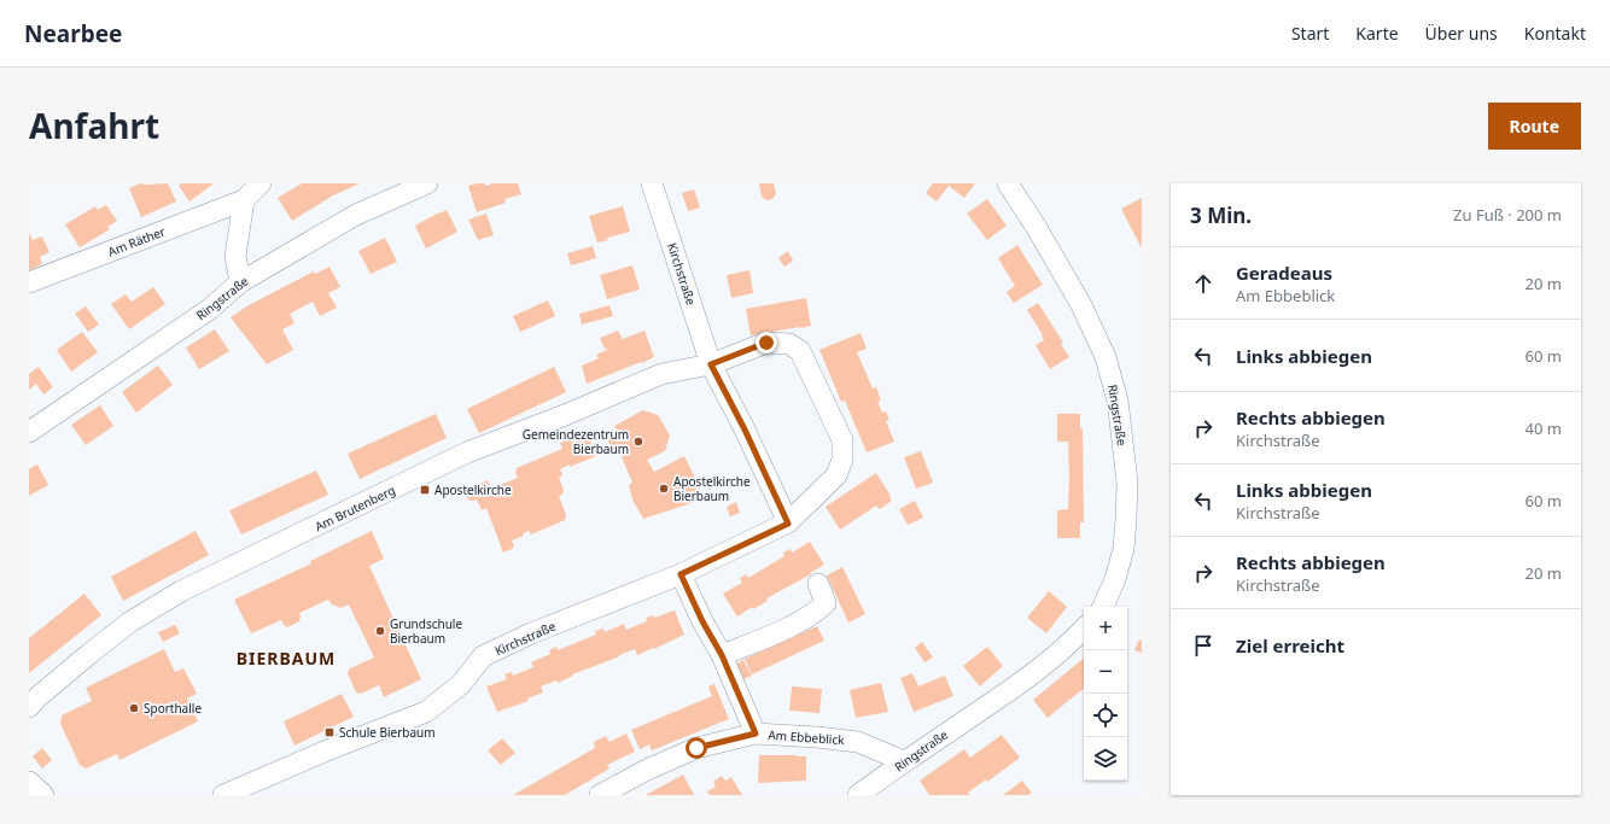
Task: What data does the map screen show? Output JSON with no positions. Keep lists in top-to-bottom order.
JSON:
{
  "streets": {
    "street": [
      "Am Räther",
      "Kirchstraße",
      "Ringstraße",
      "Am Brutenberg",
      "Am Ebbeblick"
    ]
  },
  "crossings": [
    ["Kirchstraße", "Am Brutenberg"],
    ["Ringstraße", "Am Ebbeblick"]
  ],
  "districts": ["BIERBAUM"],
  "places": {
    "other": [
      "Gemeindezentrum Bierbaum",
      "Apostelkirche Bierbaum",
      "Grundschule Bierbaum",
      "Sporthalle"
    ],
    "transit": ["Apostelkirche", "Schule Bierbaum"]
  },
  "page": {
    "header": "Nearbee",
    "nav": [
      "Start",
      "Karte",
      "Über uns",
      "Kontakt"
    ],
    "title": "Anfahrt",
    "buttons": "Route",
    "heading": ["3 Min.", "Zu Fuß · 200 m"],
    "list": [
      ["Geradeaus", "Am Ebbeblick", "20 m"],
      ["Links abbiegen", "60 m"],
      ["Rechts abbiegen", "Kirchstraße", "40 m"],
      ["Links abbiegen", "Kirchstraße", "60 m"],
      ["Rechts abbiegen", "Kirchstraße", "20 m"],
      "Ziel erreicht"
    ],
    "map_buttons": ["+", "−"]
  }
}
